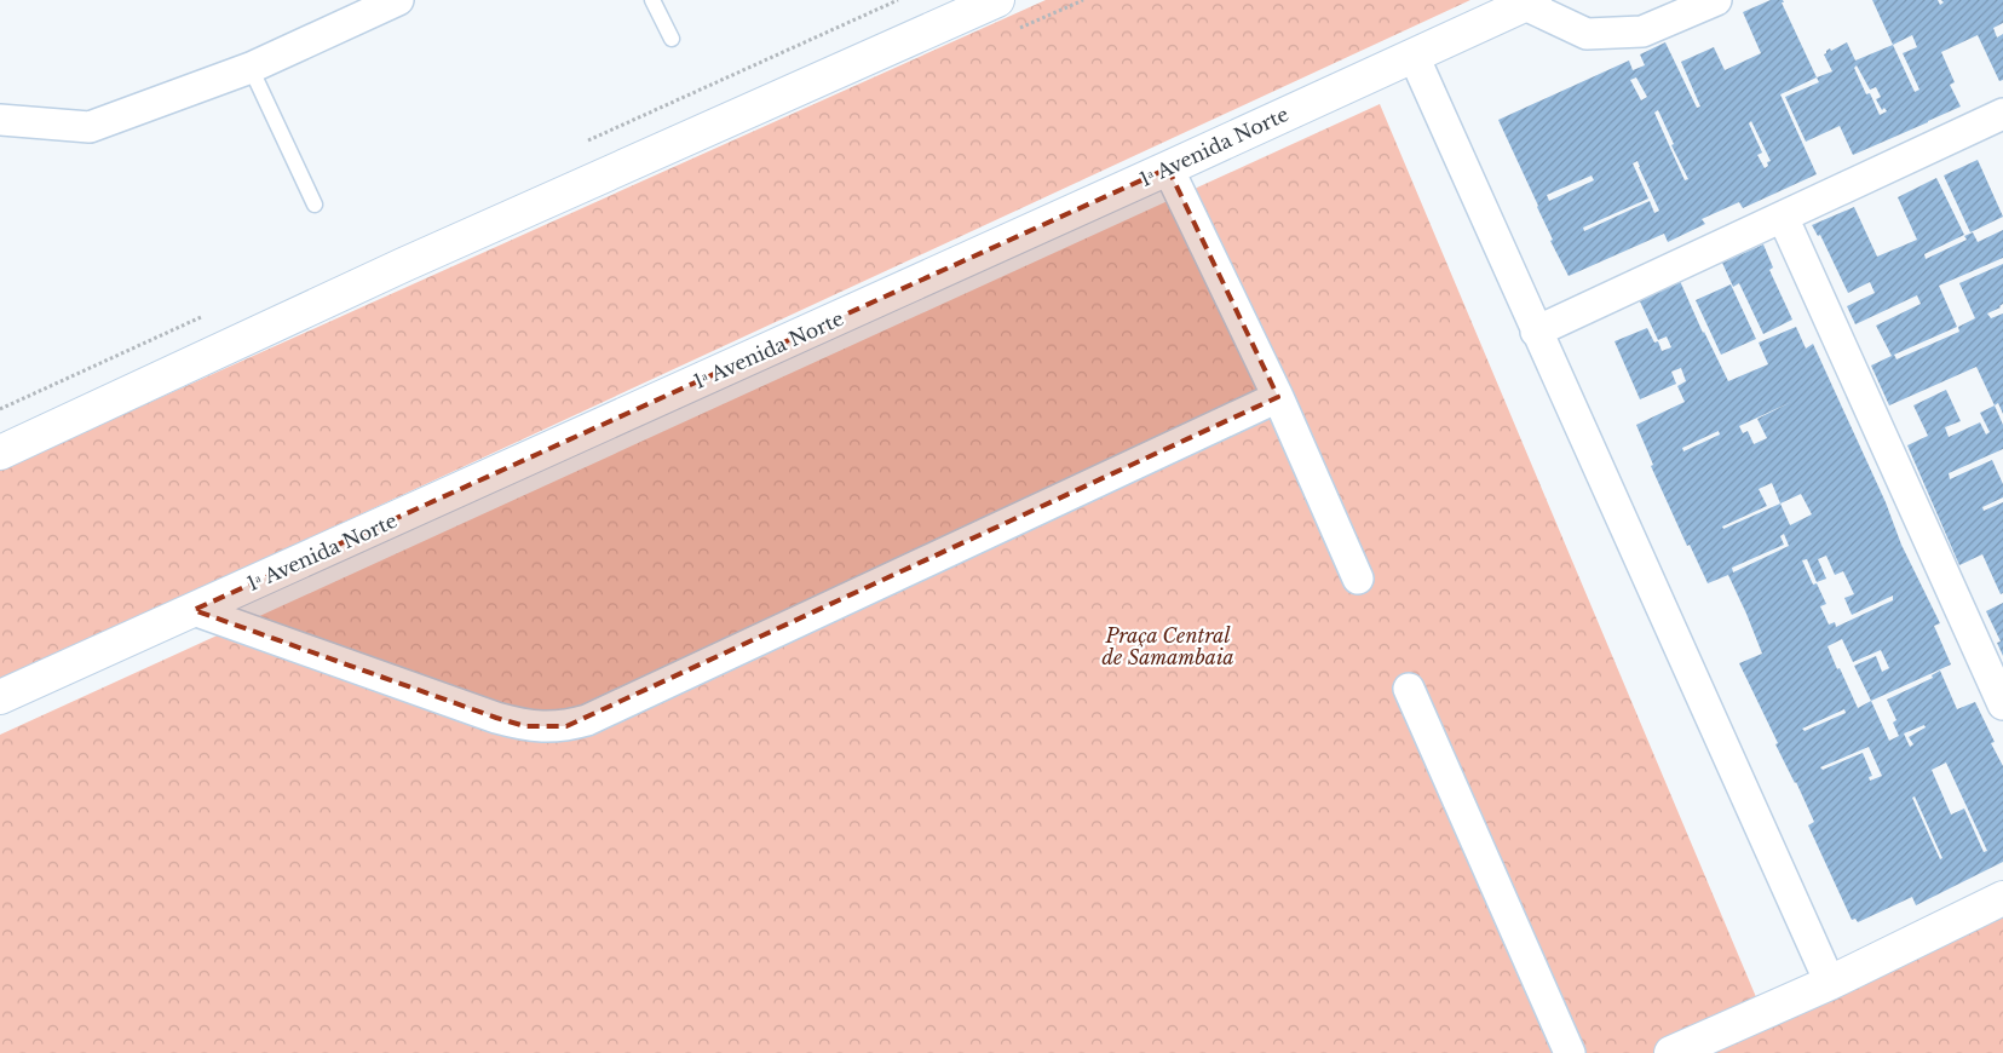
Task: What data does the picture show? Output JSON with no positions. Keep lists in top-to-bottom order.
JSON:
{
  "streets": {
    "main road": ["1ᵃ Avenida Norte"]
  },
  "parks": ["Praça Central de Samambaia"]
}
